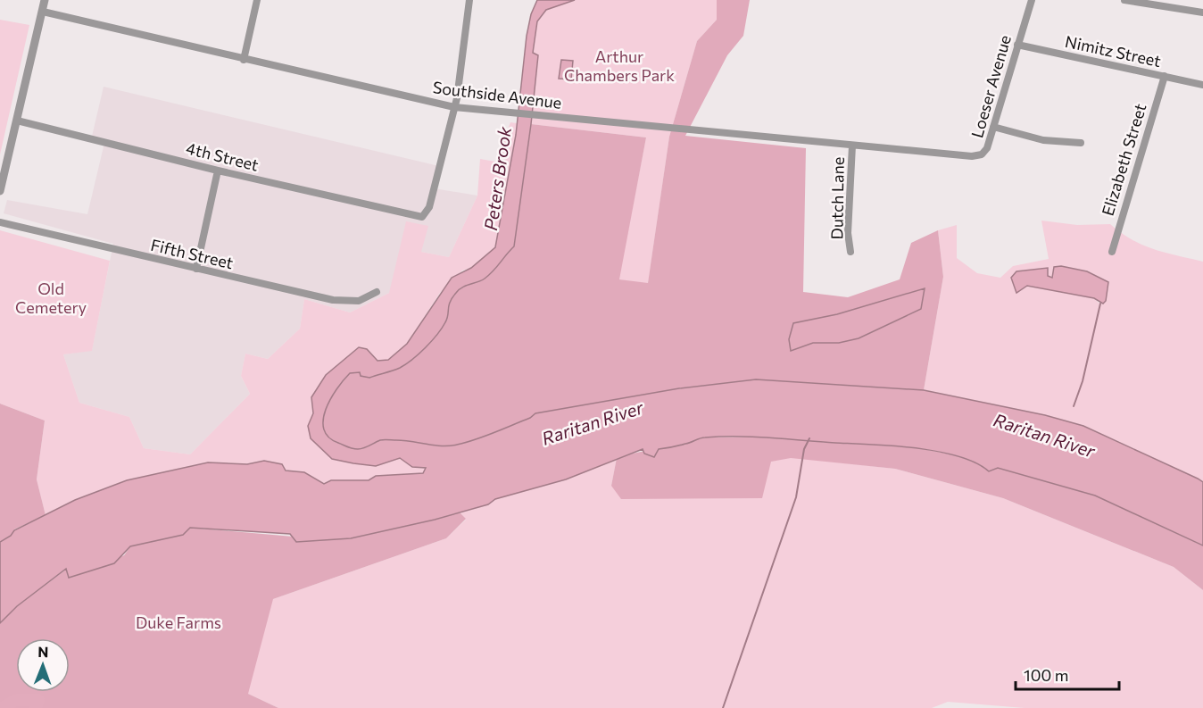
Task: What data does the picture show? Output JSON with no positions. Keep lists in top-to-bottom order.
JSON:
{
  "streets": {
    "street": [
      "Nimitz Street",
      "Loeser Avenue",
      "Southside Avenue",
      "4th Street",
      "Elizabeth Street",
      "Dutch Lane",
      "Fifth Street"
    ]
  },
  "crossings": [
    ["Nimitz Street", "Loeser Avenue"],
    ["Nimitz Street", "Elizabeth Street"],
    ["Loeser Avenue", "Southside Avenue"],
    ["Southside Avenue", "4th Street"],
    ["Southside Avenue", "Dutch Lane"]
  ],
  "water": ["Peters Brook", "Raritan River"],
  "parks": ["Arthur Chambers Park", "Old Cemetery", "Duke Farms"],
  "scale_bar": "100 m",
  "north": "top"
}
